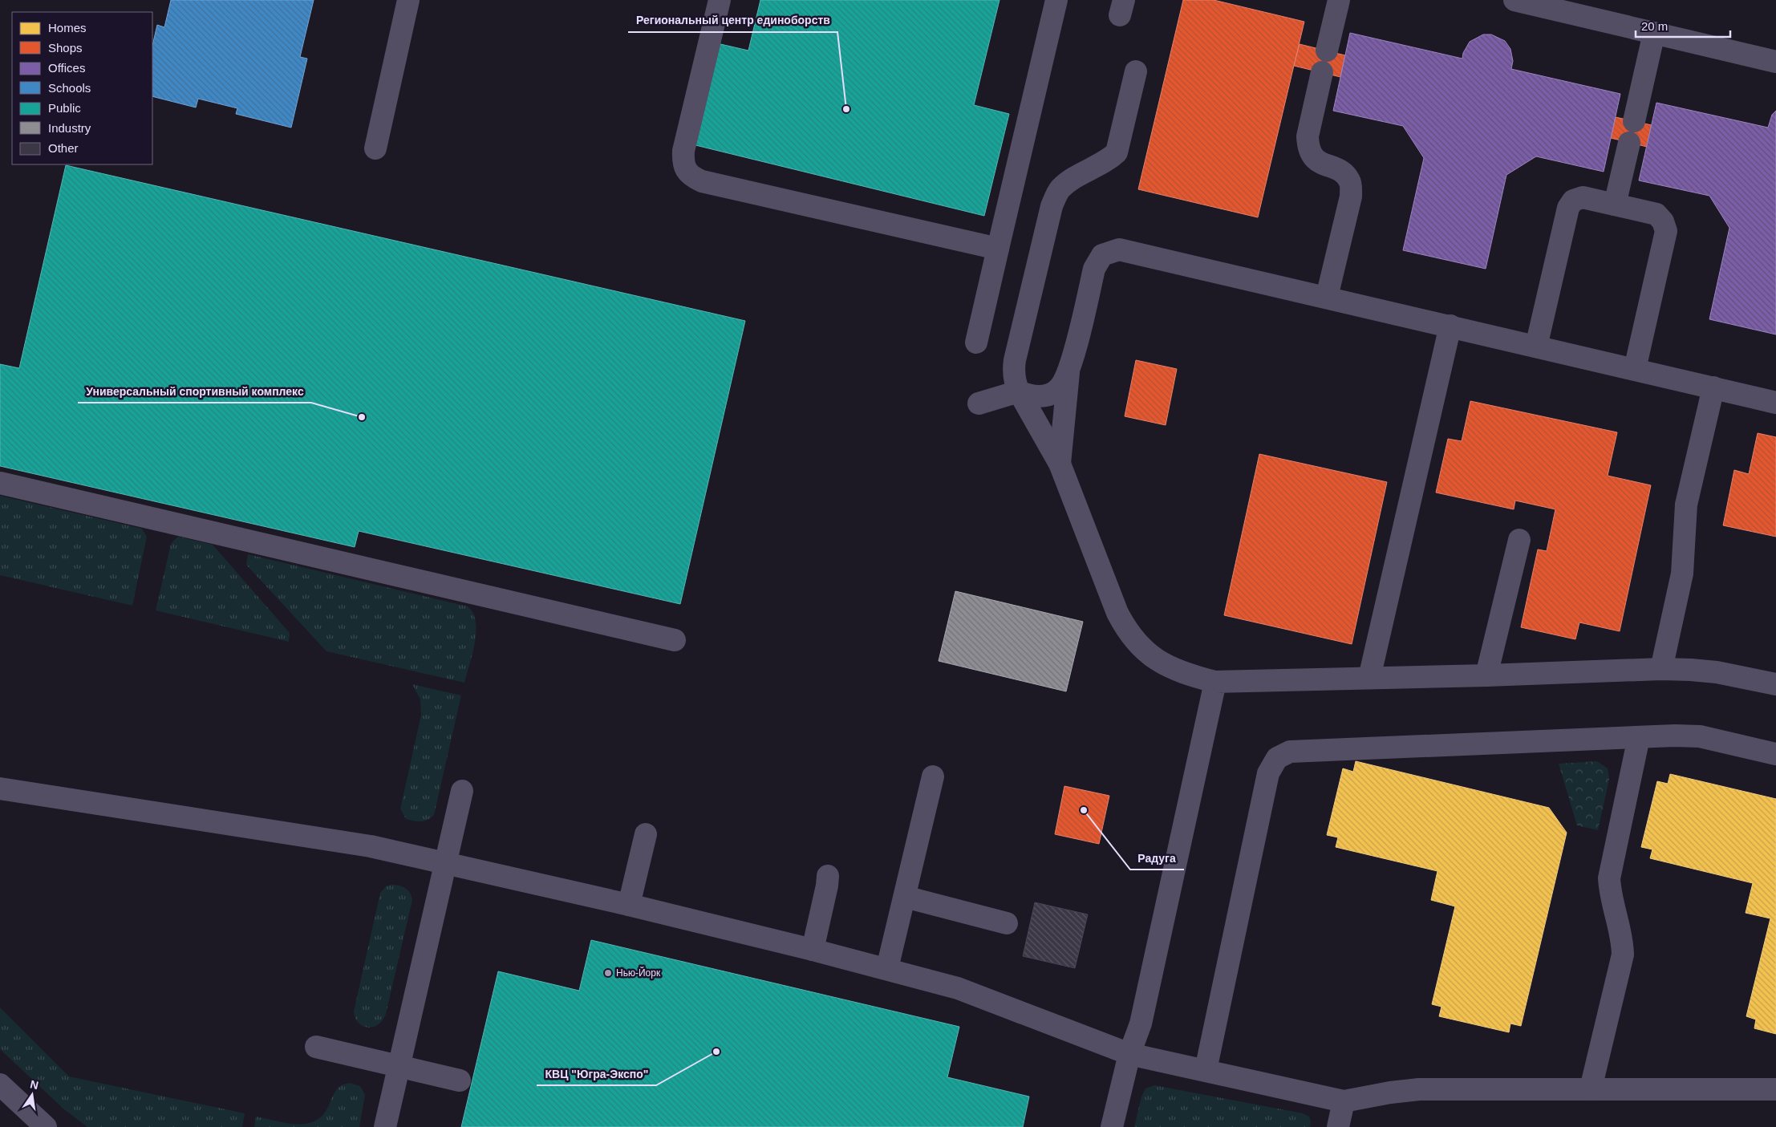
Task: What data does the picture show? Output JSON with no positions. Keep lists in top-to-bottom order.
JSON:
{
  "places": [
    "Региональный центр единоборств",
    "Универсальный спортивный комплекс",
    "Радуга",
    "Нью-Йорк",
    "КВЦ \"Югра-Экспо\""
  ],
  "legend": [
    "Homes",
    "Shops",
    "Offices",
    "Schools",
    "Public",
    "Industry",
    "Other"
  ],
  "scale_bar": "20 m",
  "north": "top"
}
